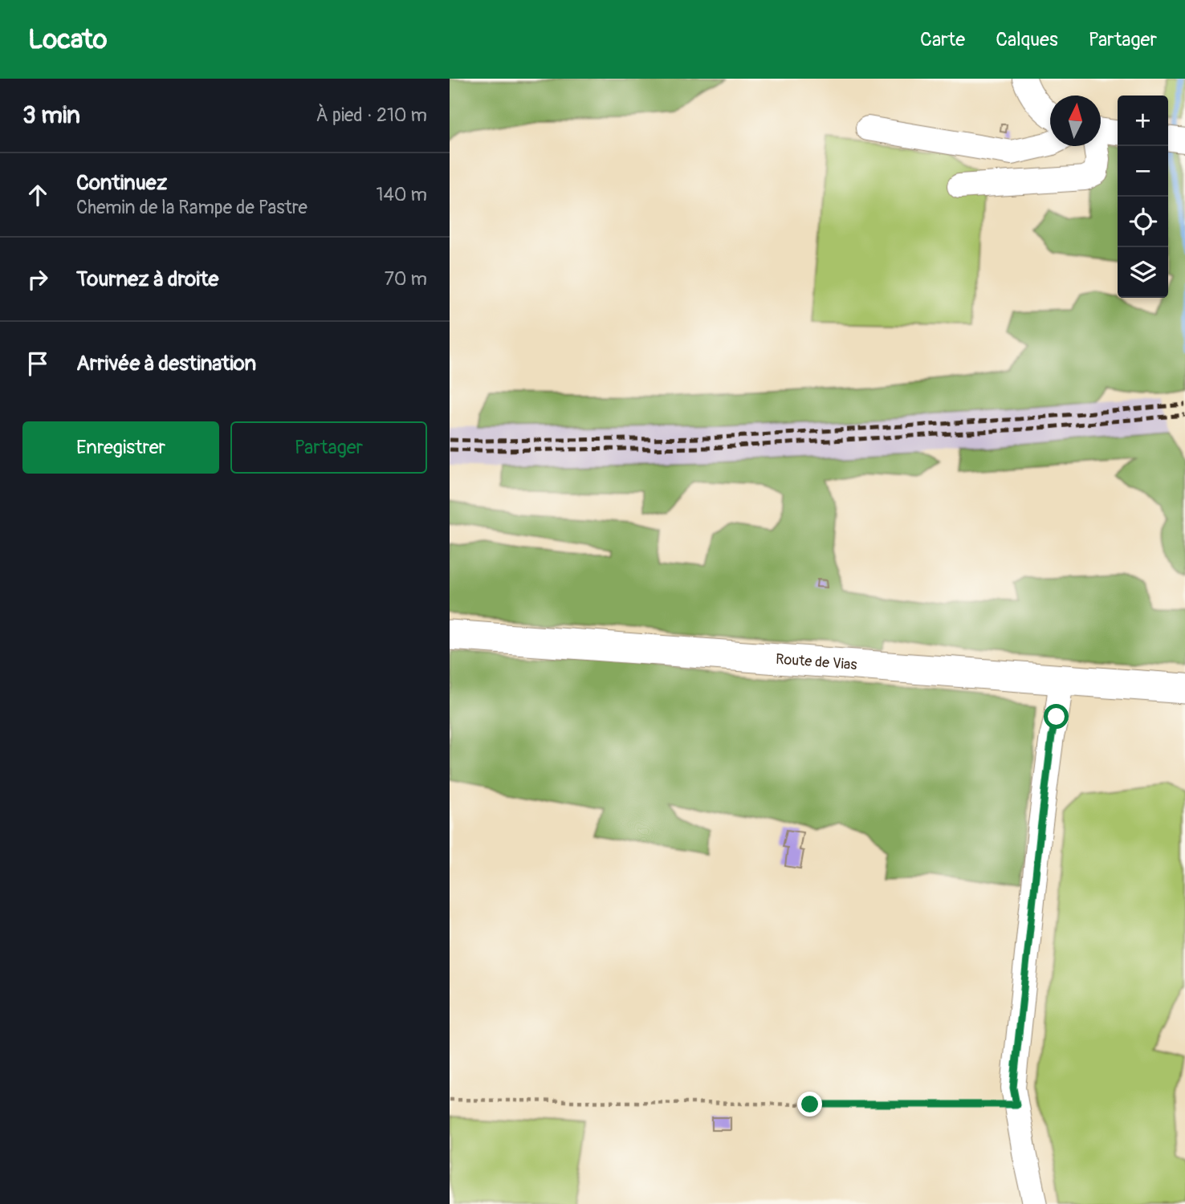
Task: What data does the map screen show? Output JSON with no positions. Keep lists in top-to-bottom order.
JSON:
{
  "streets": {
    "main road": ["Route de Vias"]
  },
  "north": "top",
  "page": {
    "header": "Locato",
    "nav": ["Carte", "Calques", "Partager"],
    "heading": ["3 min", "À pied · 210 m"],
    "map_buttons": ["+", "−"],
    "list": [
      ["Continuez", "Chemin de la Rampe de Pastre", "140 m"],
      ["Tournez à droite", "70 m"],
      "Arrivée à destination"
    ],
    "buttons": ["Enregistrer", "Partager"]
  }
}
